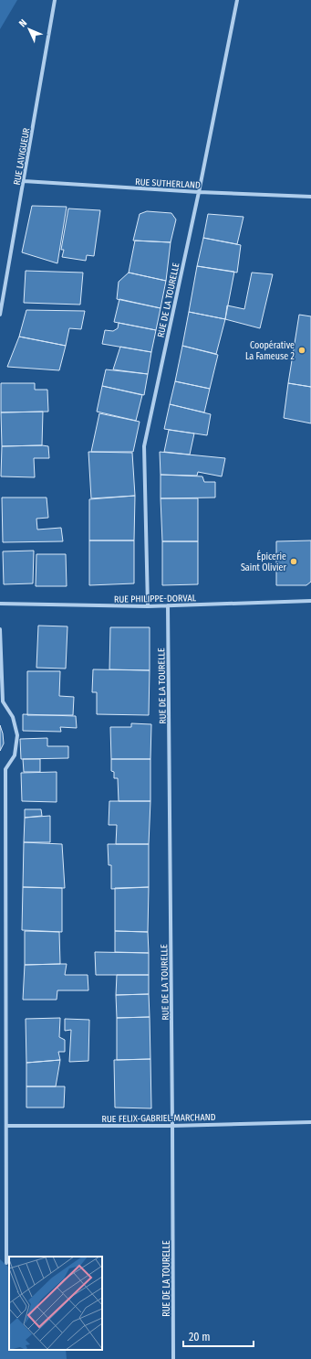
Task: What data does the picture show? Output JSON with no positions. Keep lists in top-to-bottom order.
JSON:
{
  "streets": {
    "street": [
      "RUE LAVIGUEUR",
      "RUE SUTHERLAND",
      "RUE DE LA TOURELLE",
      "RUE PHILIPPE-DORVAL",
      "RUE FELIX-GABRIEL-MARCHAND"
    ]
  },
  "crossings": [
    ["RUE LAVIGUEUR", "RUE SUTHERLAND"],
    ["RUE SUTHERLAND", "RUE DE LA TOURELLE"],
    ["RUE DE LA TOURELLE", "RUE PHILIPPE-DORVAL"],
    ["RUE DE LA TOURELLE", "RUE FELIX-GABRIEL-MARCHAND"]
  ],
  "places": ["Coopérative La Fameuse 2", "Épicerie Saint Olivier"],
  "scale_bar": "20 m",
  "north": "top left"
}
